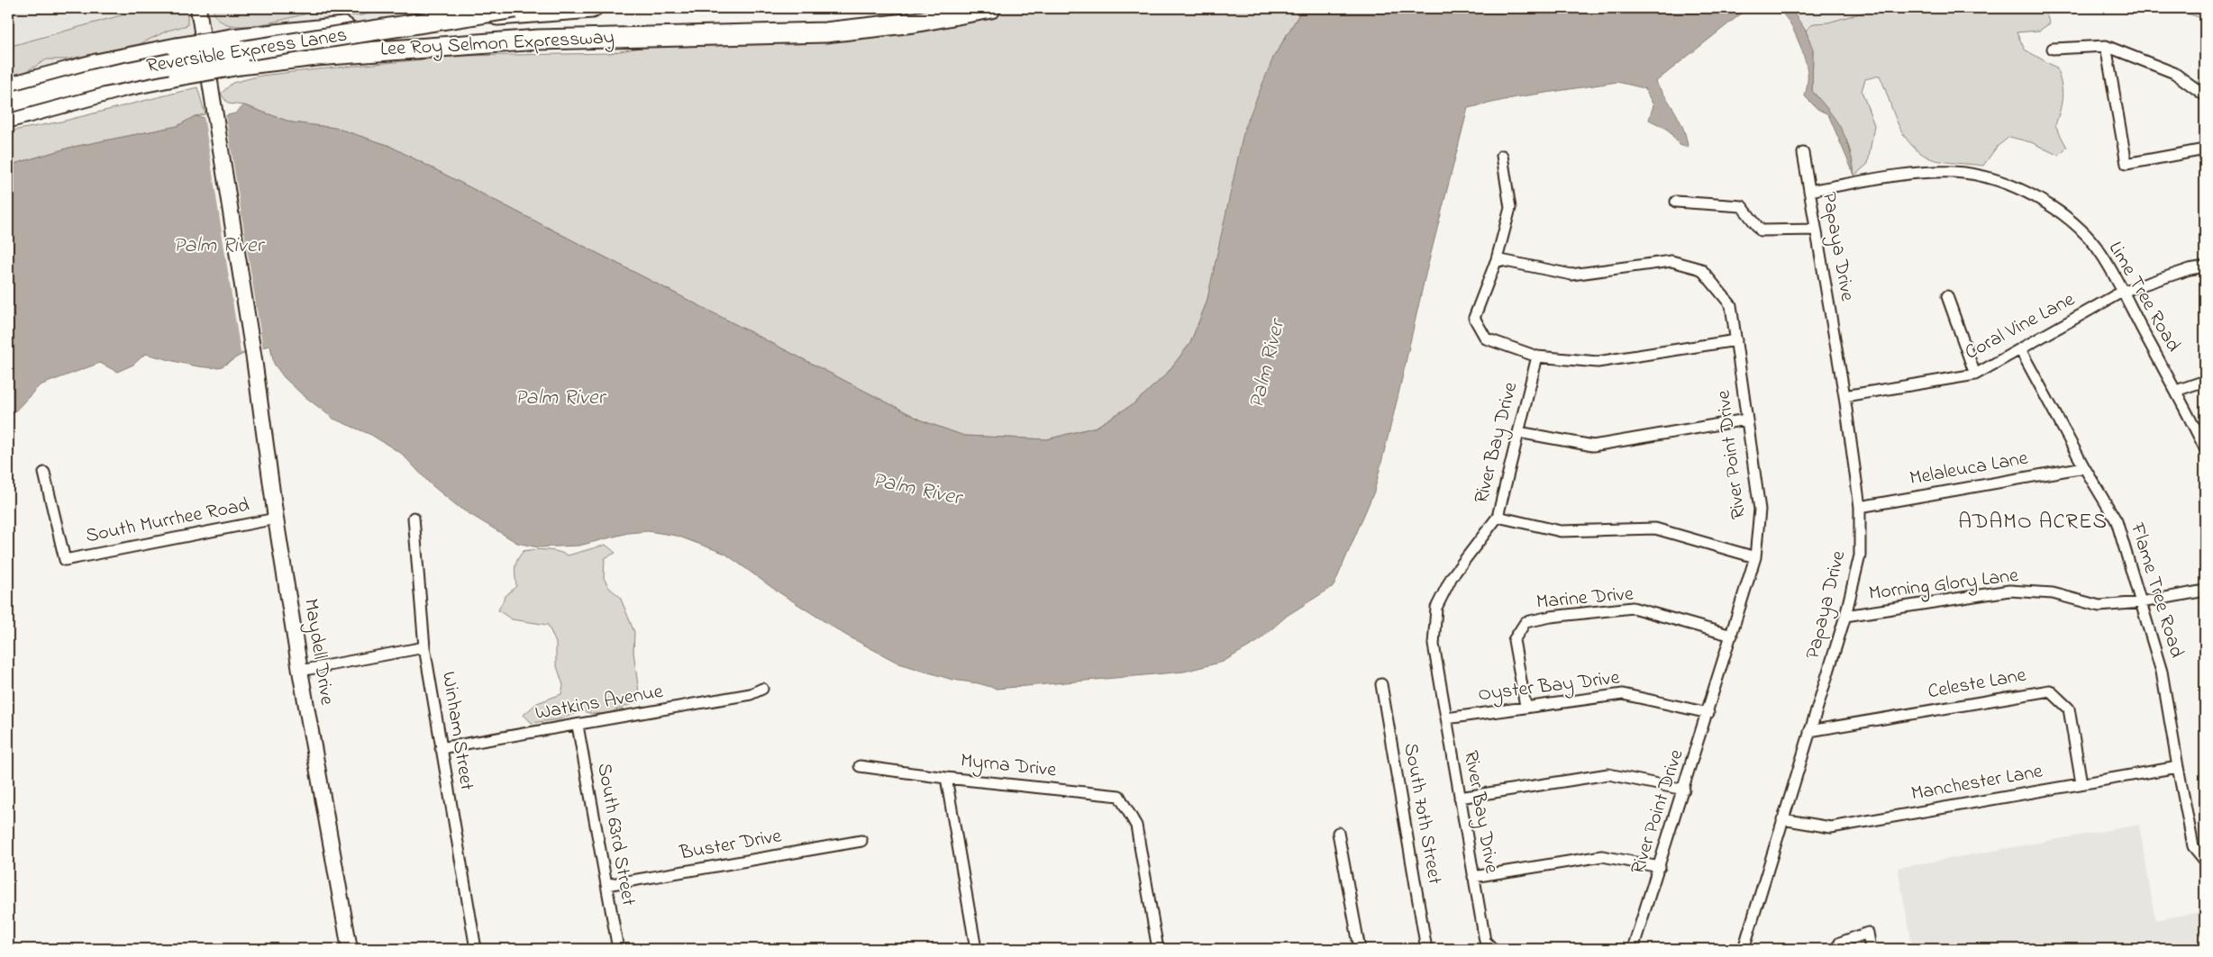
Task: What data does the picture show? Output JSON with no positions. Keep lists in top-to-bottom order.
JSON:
{
  "streets": {
    "highway": ["Lee Roy Selmon Expressway", "Reversible Express Lanes"],
    "street": [
      "Papaya Drive",
      "Lime Tree Road",
      "Coral Vine Lane",
      "River Bay Drive",
      "River Point Drive",
      "Melaleuca Lane",
      "South Murrhee Road",
      "Morning Glory Lane",
      "Flame Tree Road",
      "Marine Drive",
      "Maydell Drive",
      "Celeste Lane",
      "Oyster Bay Drive",
      "Watkins Avenue",
      "Winham Street",
      "Myrna Drive",
      "Manchester Lane",
      "South 70th Street",
      "South 63rd Street",
      "Buster Drive"
    ]
  },
  "crossings": [
    ["Papaya Drive", "Lime Tree Road"],
    ["Papaya Drive", "Coral Vine Lane"],
    ["Papaya Drive", "Melaleuca Lane"],
    ["Papaya Drive", "Morning Glory Lane"],
    ["Papaya Drive", "Celeste Lane"],
    ["Papaya Drive", "Manchester Lane"],
    ["Lime Tree Road", "Coral Vine Lane"],
    ["Coral Vine Lane", "Flame Tree Road"],
    ["River Bay Drive", "Oyster Bay Drive"],
    ["River Point Drive", "Marine Drive"],
    ["River Point Drive", "Oyster Bay Drive"],
    ["Melaleuca Lane", "Flame Tree Road"],
    ["South Murrhee Road", "Maydell Drive"],
    ["Morning Glory Lane", "Flame Tree Road"],
    ["Flame Tree Road", "Manchester Lane"],
    ["Marine Drive", "Oyster Bay Drive"],
    ["Celeste Lane", "Manchester Lane"],
    ["Watkins Avenue", "Winham Street"],
    ["Watkins Avenue", "South 63rd Street"],
    ["South 63rd Street", "Buster Drive"]
  ],
  "districts": ["ADAMO ACRES"],
  "water": ["Palm River"]
}
